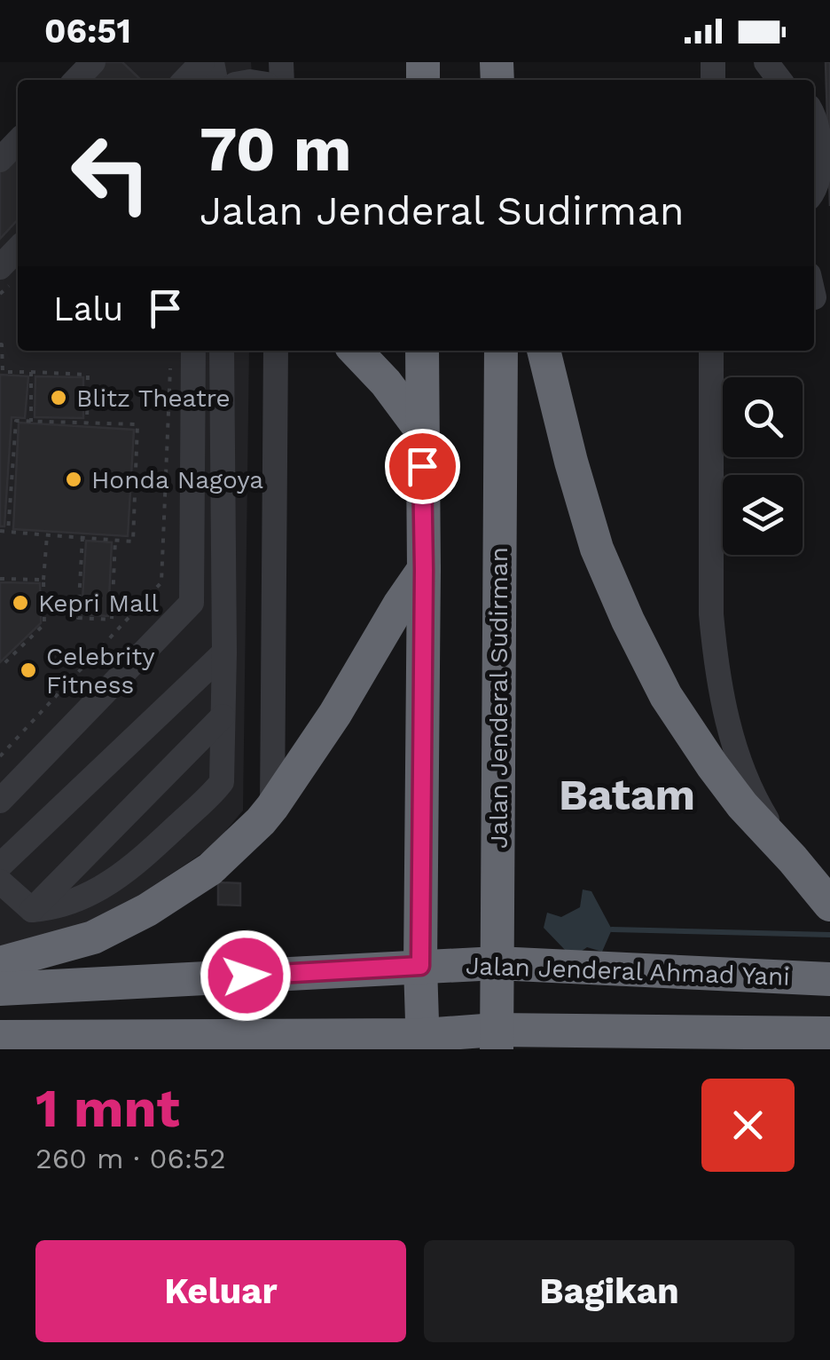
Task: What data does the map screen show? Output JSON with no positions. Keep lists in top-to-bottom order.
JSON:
{
  "streets": {
    "highway": ["Jalan Jenderal Sudirman", "Jalan Jenderal Ahmad Yani"]
  },
  "crossings": [
    ["Jalan Jenderal Sudirman", "Jalan Jenderal Ahmad Yani"]
  ],
  "districts": ["Batam"],
  "places": [
    "Blitz Theatre",
    "Honda Nagoya",
    "Kepri Mall",
    "Celebrity Fitness"
  ],
  "page": {
    "status": "06:51",
    "turn": ["70 m", "Jalan Jenderal Sudirman"],
    "then": "Lalu",
    "heading": ["1 mnt", "260 m · 06:52"],
    "buttons": ["Keluar", "Bagikan"]
  }
}
